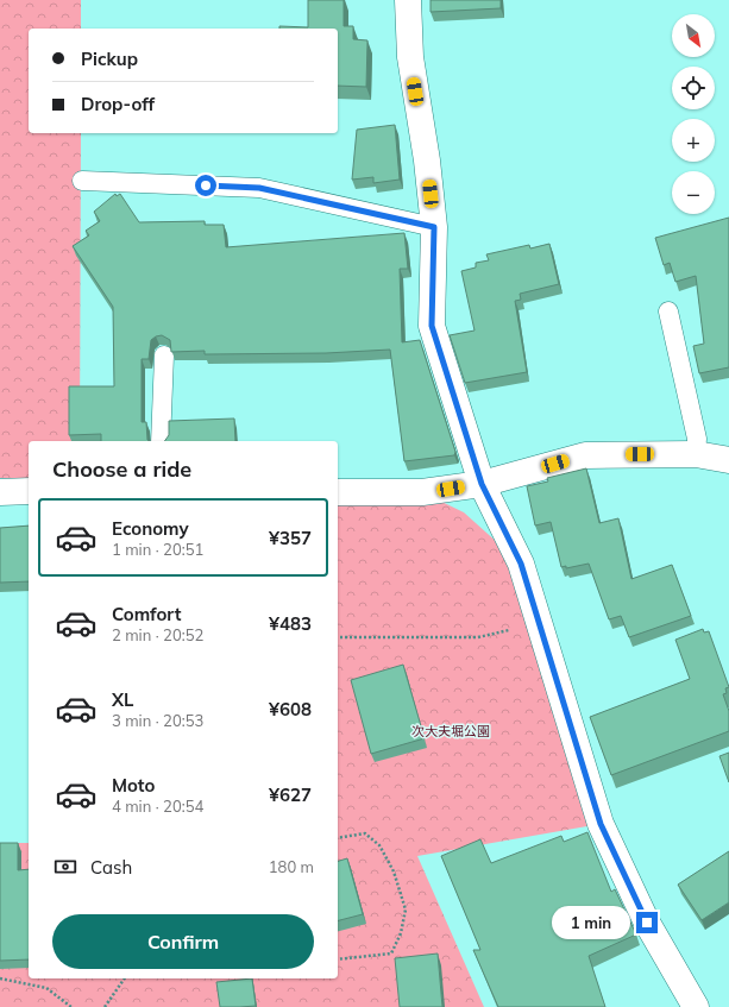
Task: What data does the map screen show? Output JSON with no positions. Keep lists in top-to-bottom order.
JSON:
{
  "parks": ["次大夫堀公園"],
  "north": "bottom right",
  "page": {
    "map_buttons": ["+", "−"],
    "banner": ["Pickup", "Drop-off"],
    "heading": "Choose a ride",
    "list": [
      {
        "name": "Economy",
        "note": "1 min · 20:51",
        "value": "¥357"
      },
      {
        "name": "Comfort",
        "note": "2 min · 20:52",
        "value": "¥483"
      },
      {
        "name": "XL",
        "note": "3 min · 20:53",
        "value": "¥608"
      },
      {
        "name": "Moto",
        "note": "4 min · 20:54",
        "value": "¥627"
      }
    ],
    "pay": ["Cash", "180 m"],
    "buttons": "Confirm",
    "bubble": "1 min"
  }
}
